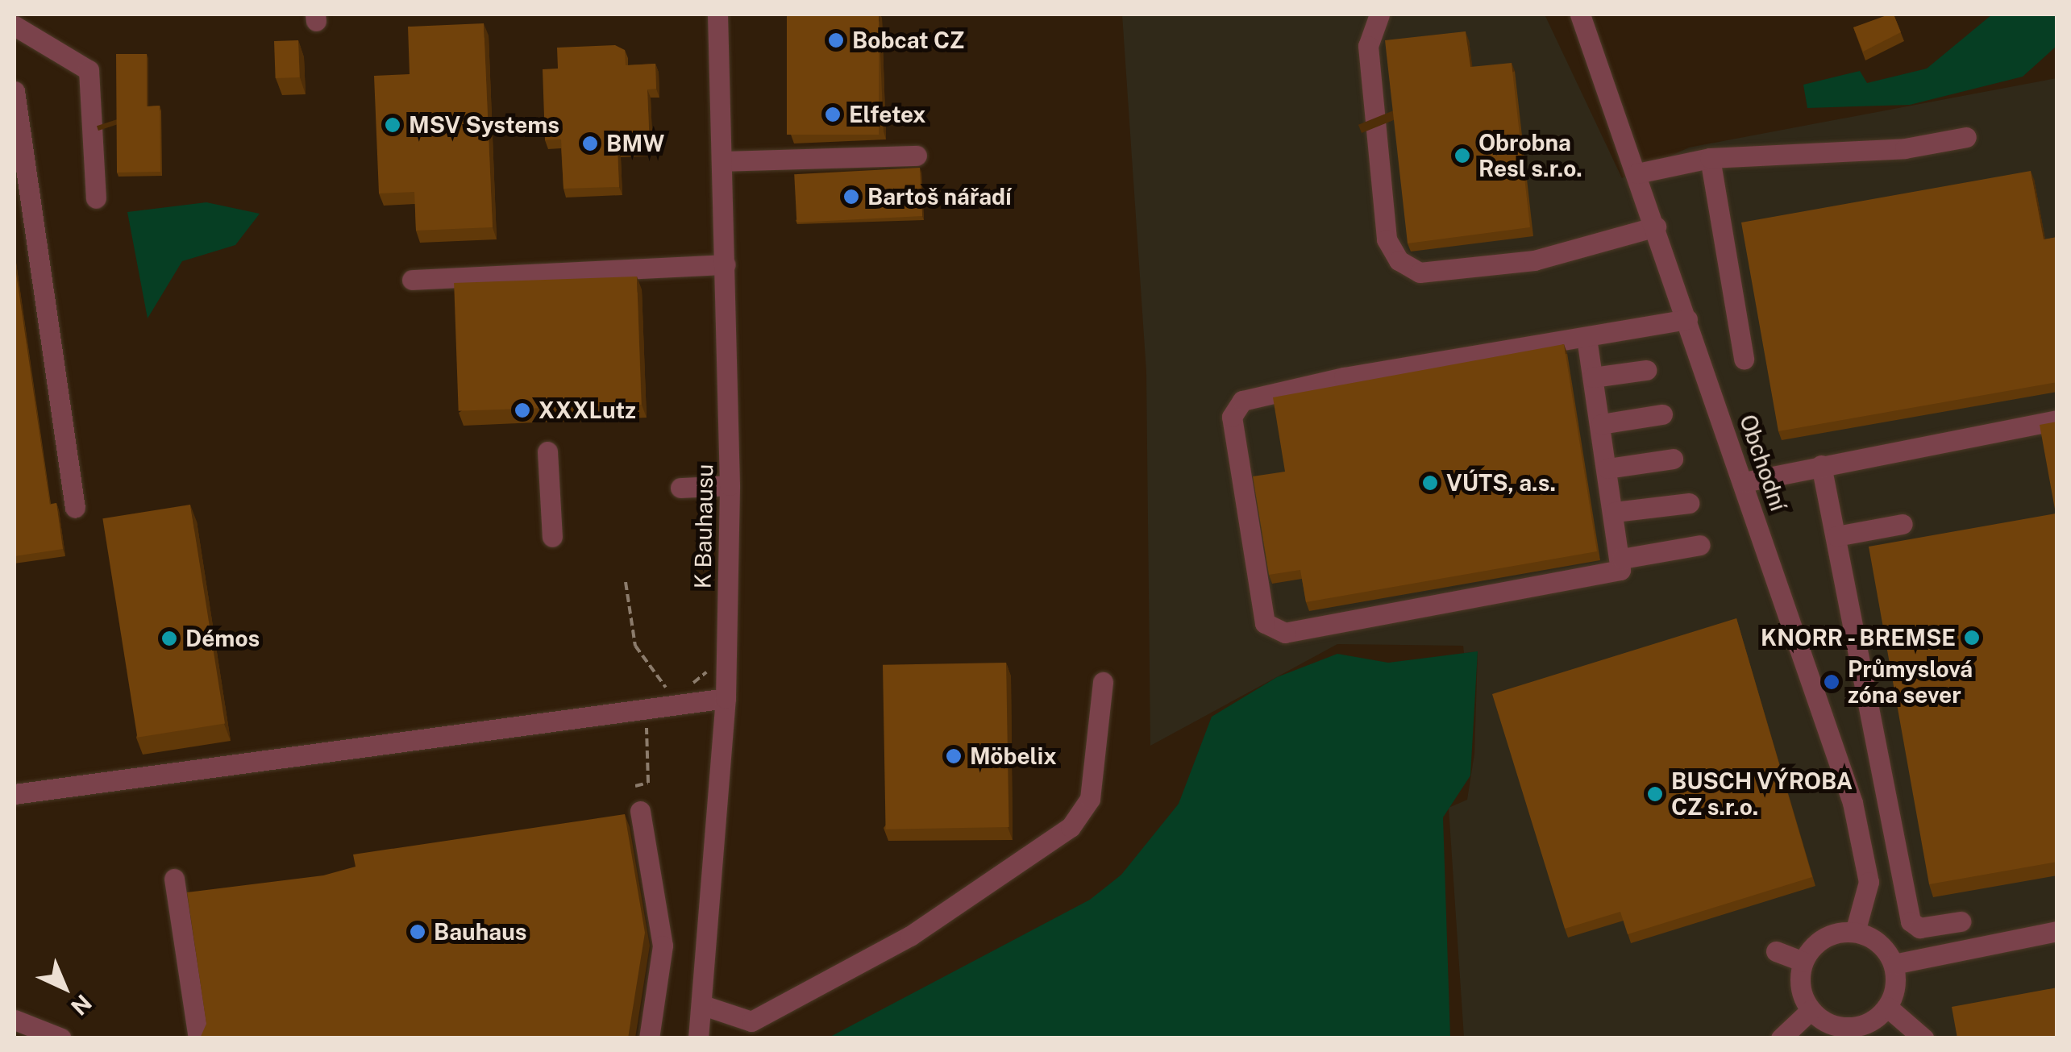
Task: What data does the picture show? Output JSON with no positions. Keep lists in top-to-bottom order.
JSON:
{
  "streets": {
    "street": ["Obchodní", "K Bauhausu"]
  },
  "places": [
    "Bobcat CZ",
    "Elfetex",
    "MSV Systems",
    "BMW",
    "Obrobna Resl s.r.o.",
    "Bartoš nářadí",
    "XXXLutz",
    "VÚTS, a.s.",
    "KNORR - BREMSE",
    "Démos",
    "Průmyslová zóna sever",
    "Möbelix",
    "BUSCH VÝROBA CZ s.r.o.",
    "Bauhaus"
  ],
  "north": "bottom right"
}
